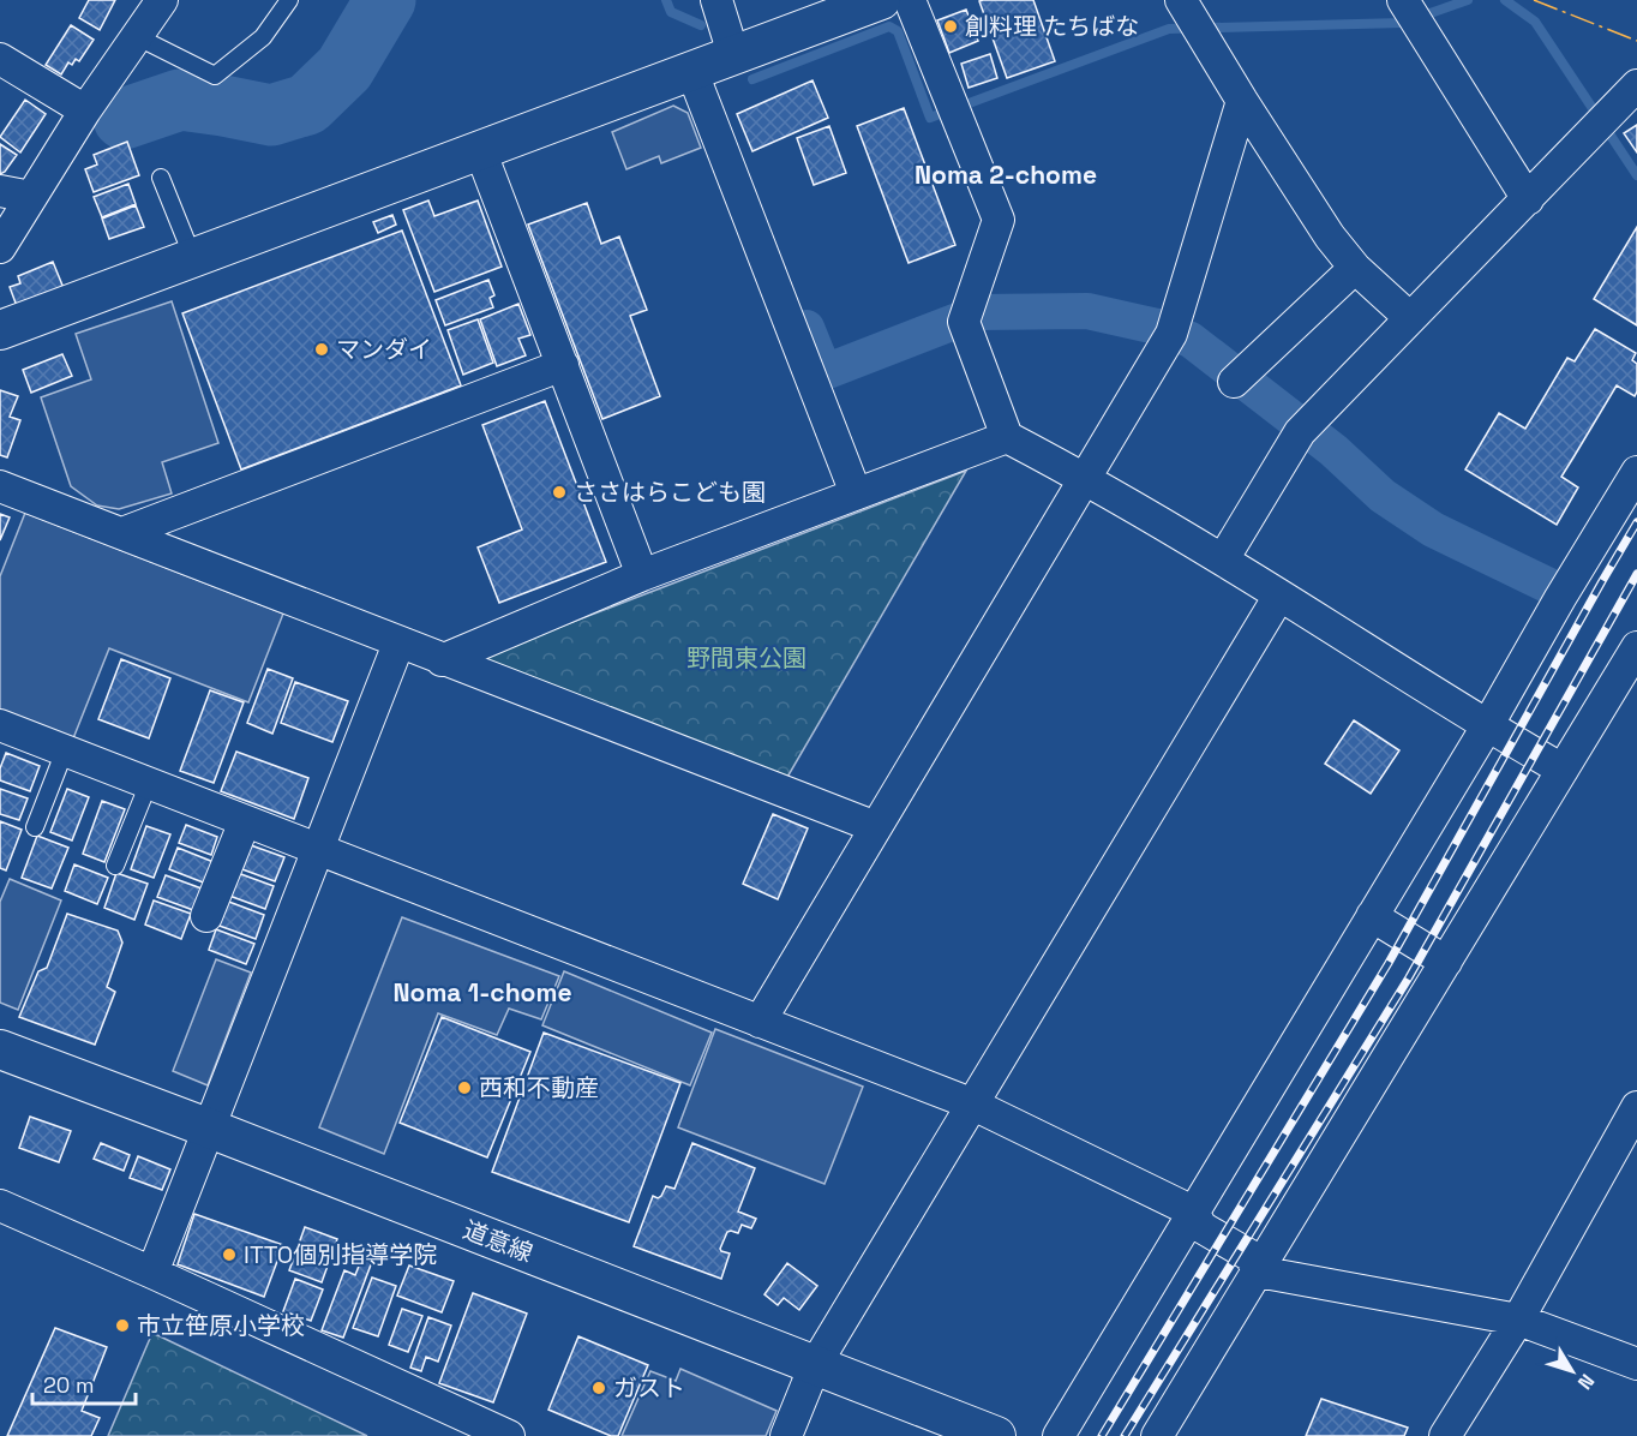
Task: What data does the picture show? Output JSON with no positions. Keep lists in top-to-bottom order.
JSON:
{
  "streets": {
    "street": ["道意線"]
  },
  "districts": ["Noma 2-chome", "Noma 1-chome"],
  "parks": ["野間東公園"],
  "places": [
    "創料理 たちばな",
    "マンダイ",
    "ささはらこども園",
    "西和不動産",
    "ITTO個別指導学院",
    "市立笹原小学校",
    "ガスト"
  ],
  "scale_bar": "20 m",
  "north": "bottom right"
}
